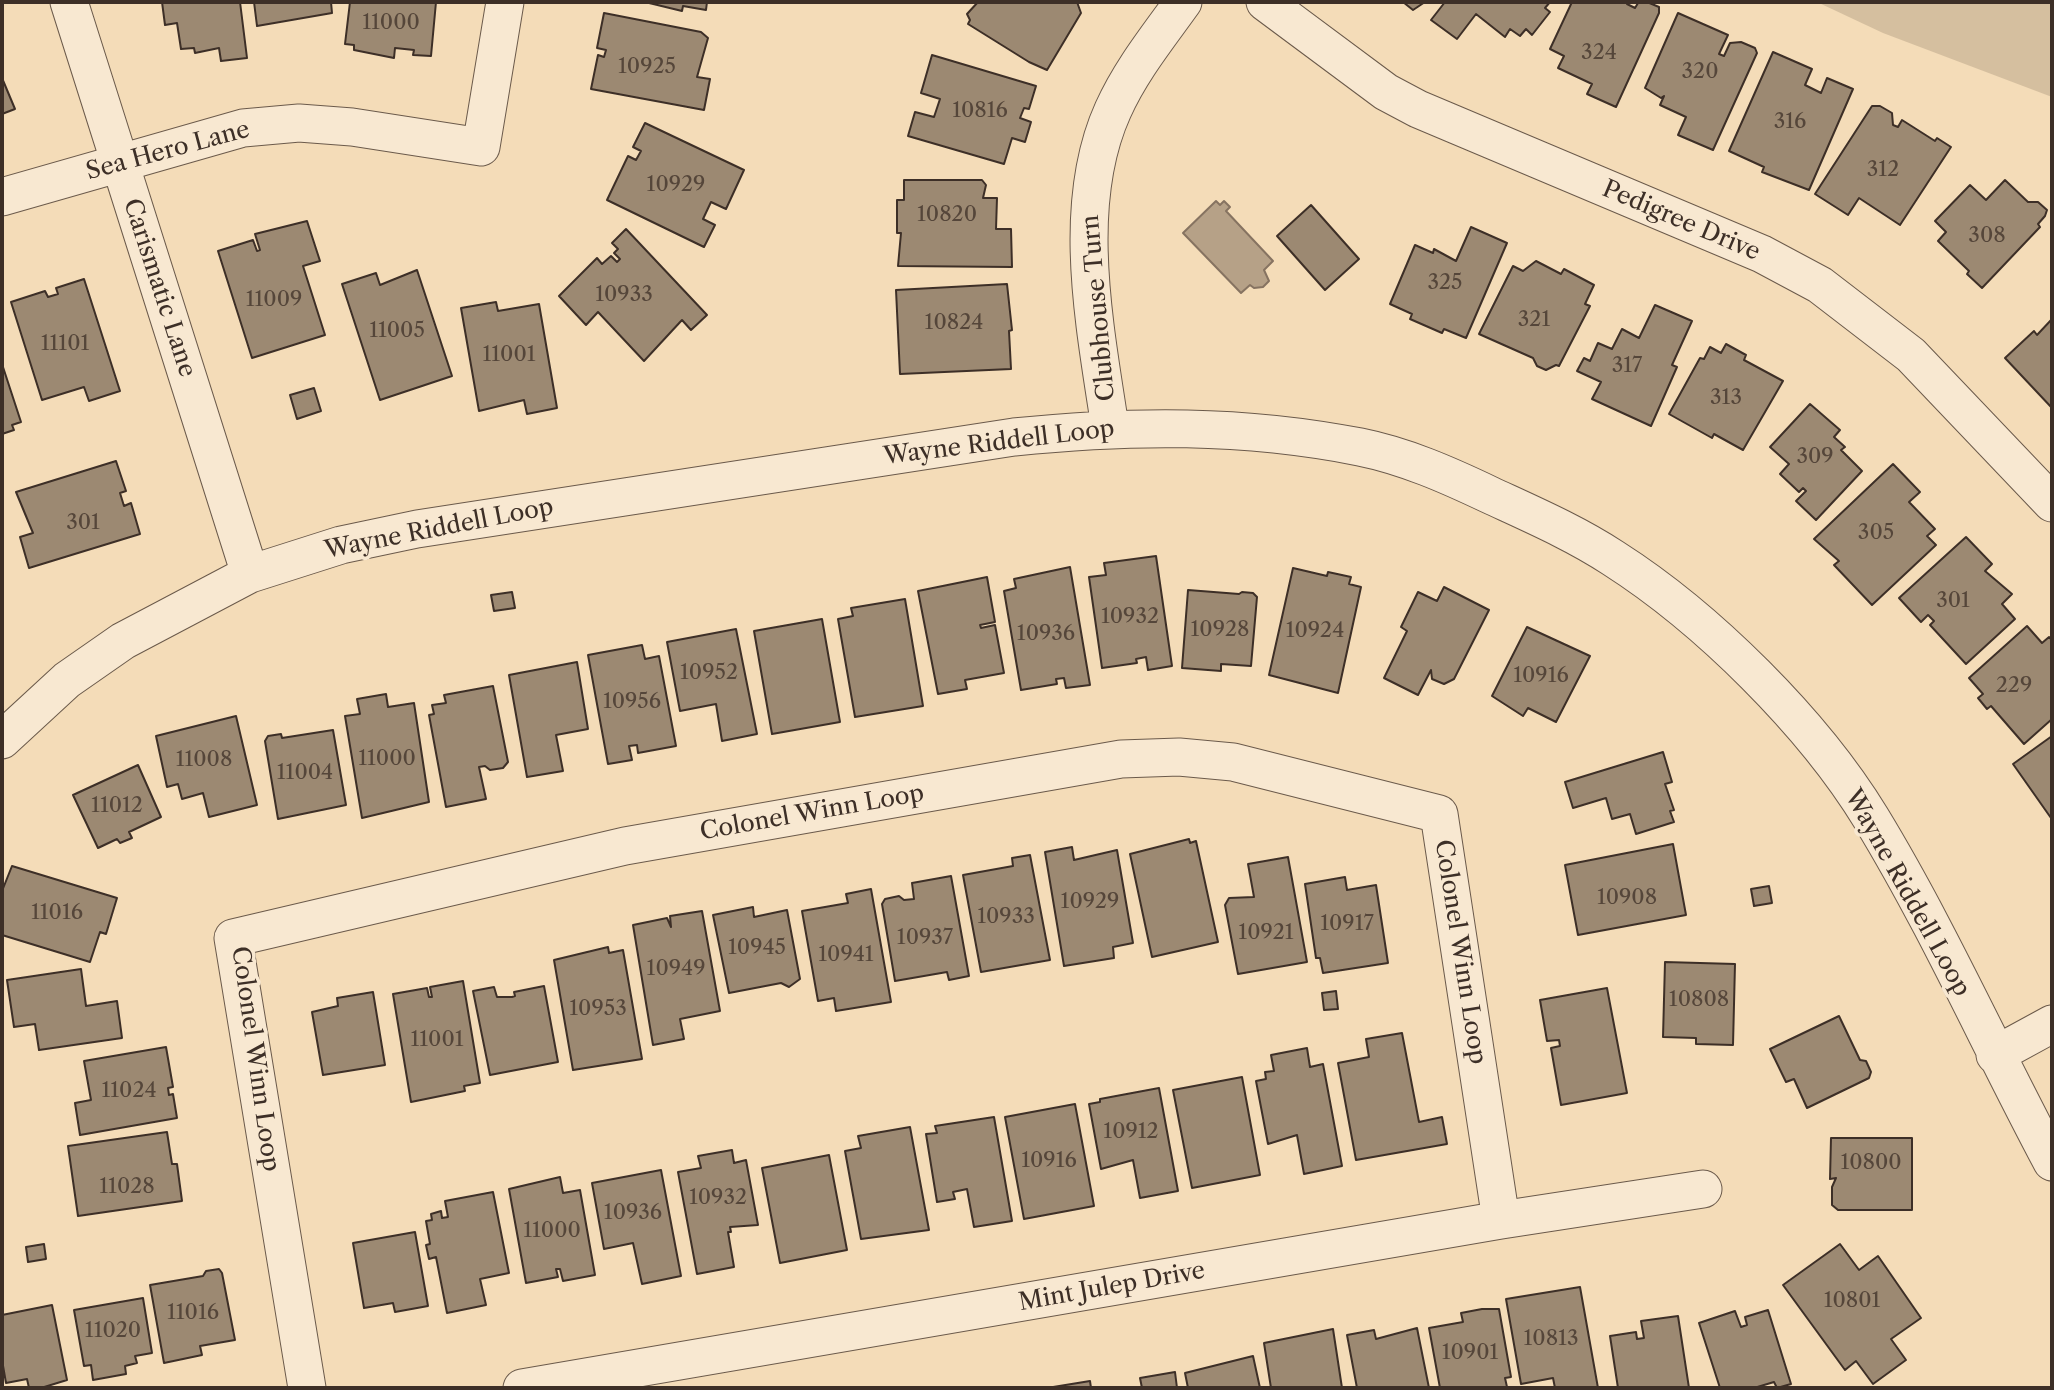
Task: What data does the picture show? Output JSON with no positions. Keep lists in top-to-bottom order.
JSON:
{
  "streets": {
    "street": [
      "Sea Hero Lane",
      "Pedigree Drive",
      "Carismatic Lane",
      "Clubhouse Turn",
      "Wayne Riddell Loop",
      "Colonel Winn Loop",
      "Mint Julep Drive"
    ]
  },
  "crossings": [
    ["Sea Hero Lane", "Carismatic Lane"],
    ["Carismatic Lane", "Wayne Riddell Loop"],
    ["Clubhouse Turn", "Wayne Riddell Loop"],
    ["Colonel Winn Loop", "Mint Julep Drive"]
  ],
  "house_numbers": [
    "11000",
    "324",
    "10925",
    "320",
    "10816",
    "316",
    "312",
    "10929",
    "10820",
    "308",
    "325",
    "10933",
    "11009",
    "321",
    "10824",
    "11005",
    "11101",
    "11001",
    "317",
    "313",
    "309",
    "301",
    "305",
    "301",
    "10932",
    "10928",
    "10924",
    "10936",
    "10952",
    "10916",
    "229",
    "10956",
    "11000",
    "11008",
    "11004",
    "11012",
    "10908",
    "10929",
    "11016",
    "10933",
    "10917",
    "10921",
    "10937",
    "10945",
    "10941",
    "10949",
    "10808",
    "10953",
    "11001",
    "11024",
    "10912",
    "10916",
    "10800",
    "11028",
    "10932",
    "10936",
    "11000",
    "10801",
    "11016",
    "11020",
    "10813",
    "10901"
  ]
}
